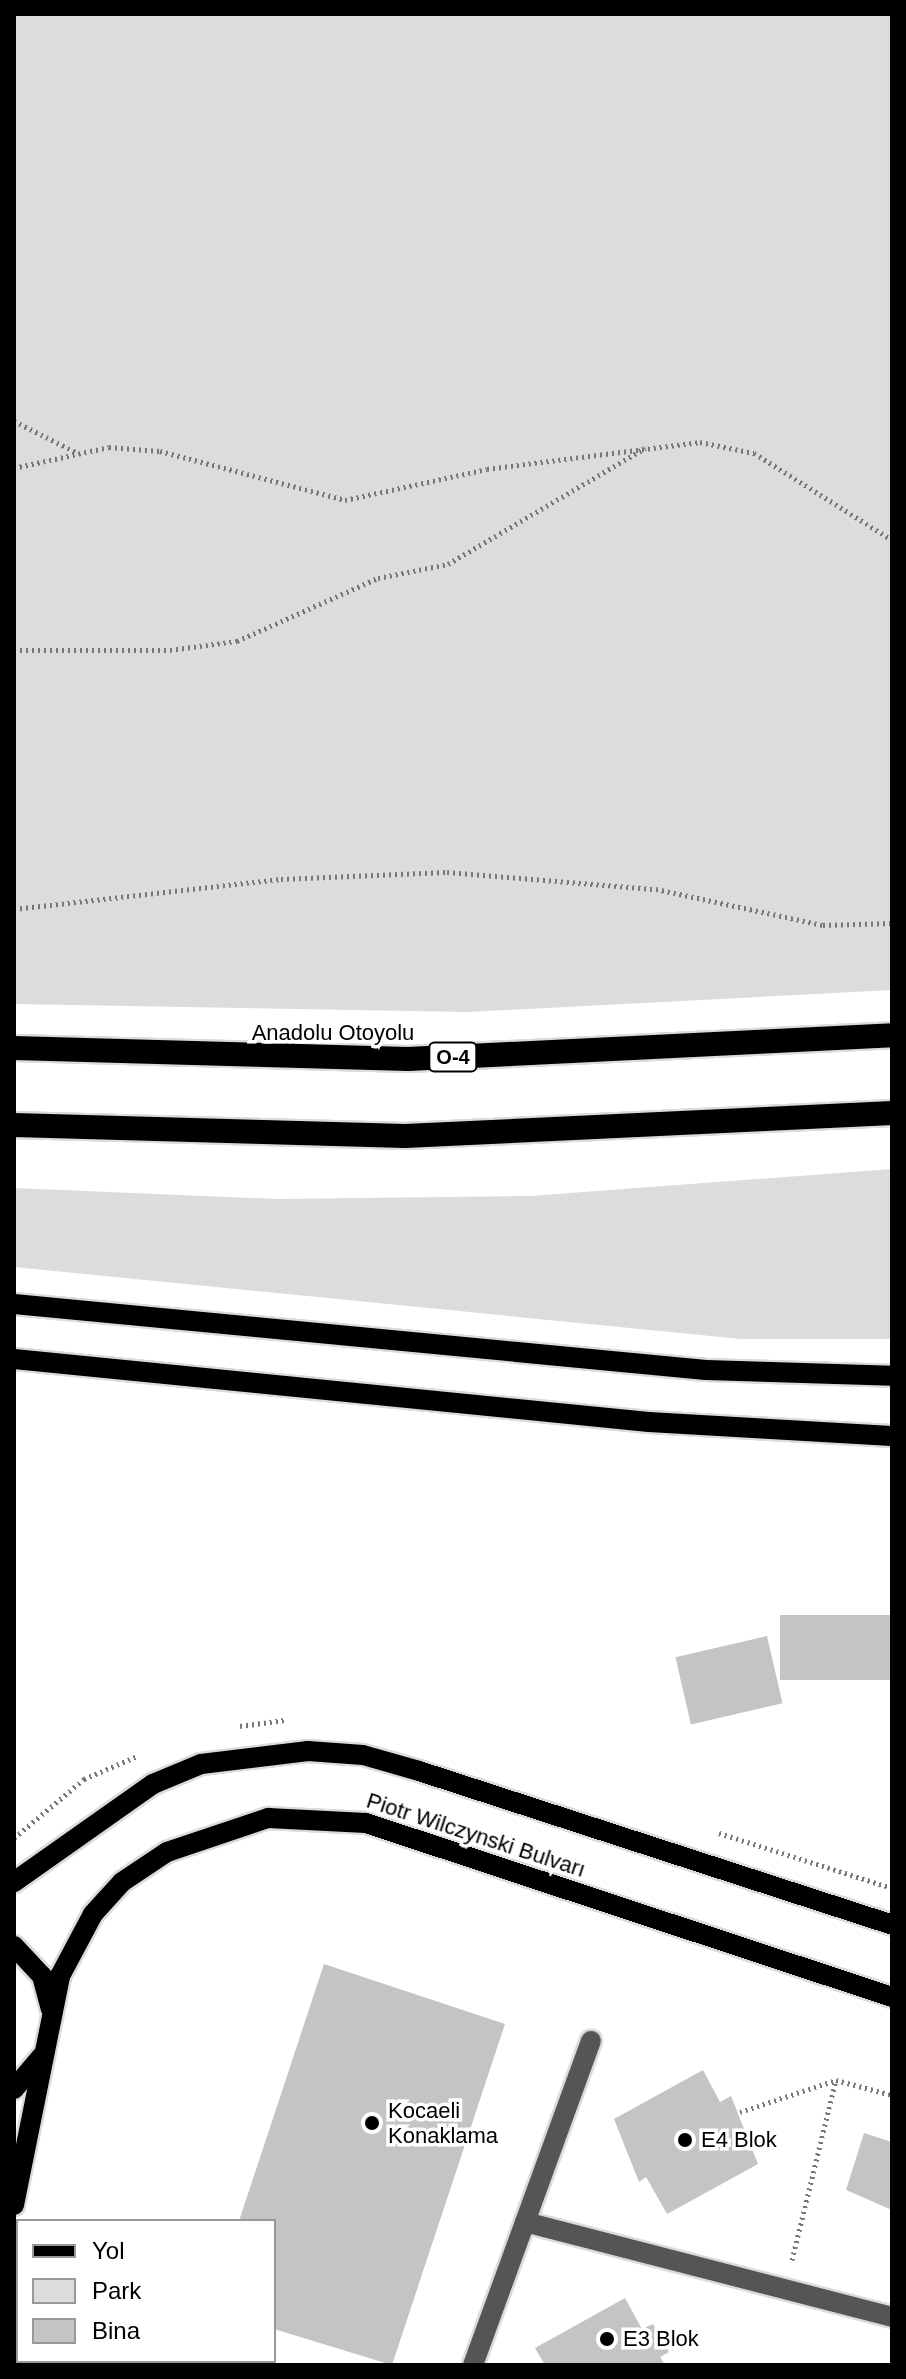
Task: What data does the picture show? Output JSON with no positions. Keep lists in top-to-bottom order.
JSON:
{
  "streets": {
    "highway": ["Anadolu Otoyolu", "O-4"],
    "main road": ["Piotr Wilczynski Bulvarı"]
  },
  "places": ["Kocaeli Konaklama", "E4 Blok", "E3 Blok"],
  "legend": ["Yol", "Park", "Bina"]
}
